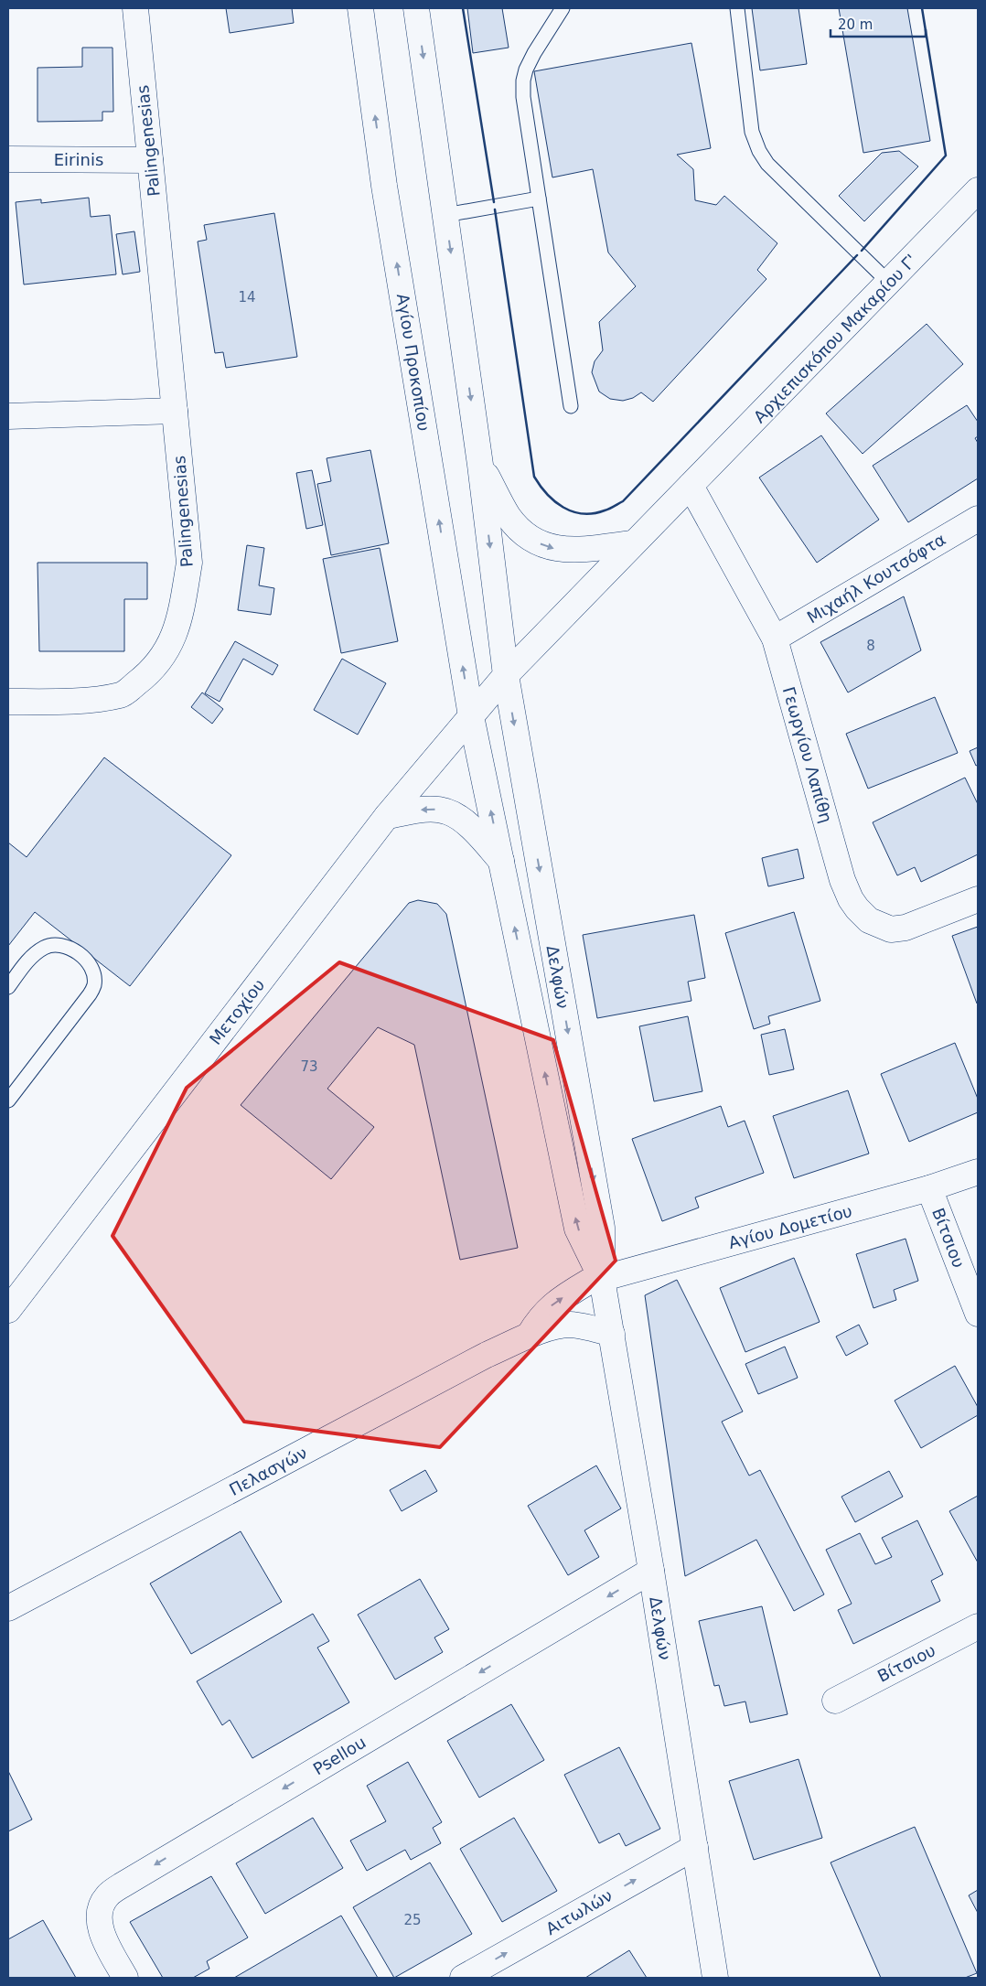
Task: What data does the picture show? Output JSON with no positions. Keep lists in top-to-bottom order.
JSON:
{
  "streets": {
    "street": [
      "Palingenesias",
      "Eirinis",
      "Αρχιεπισκόπου Μακαρίου Γ'",
      "Αγίου Προκοπίου",
      "Μιχαήλ Κουτσόφτα",
      "Γεωργίου Λαπίθη",
      "Δελφών",
      "Μετοχίου",
      "Αγίου Δομετίου",
      "Βίτσιου",
      "Πελασγών",
      "Psellou",
      "Αιτωλών"
    ]
  },
  "crossings": [
    ["Palingenesias", "Eirinis"],
    ["Αρχιεπισκόπου Μακαρίου Γ'", "Γεωργίου Λαπίθη"],
    ["Αγίου Προκοπίου", "Δελφών"],
    ["Αγίου Προκοπίου", "Μετοχίου"],
    ["Μιχαήλ Κουτσόφτα", "Γεωργίου Λαπίθη"],
    ["Δελφών", "Μετοχίου"],
    ["Δελφών", "Αγίου Δομετίου"],
    ["Δελφών", "Πελασγών"],
    ["Δελφών", "Psellou"],
    ["Δελφών", "Αιτωλών"],
    ["Αγίου Δομετίου", "Βίτσιου"]
  ],
  "one_way": ["Psellou", "Αιτωλών"],
  "house_numbers": [
    "14",
    "8",
    "73",
    "25"
  ],
  "scale_bar": "20 m"
}
